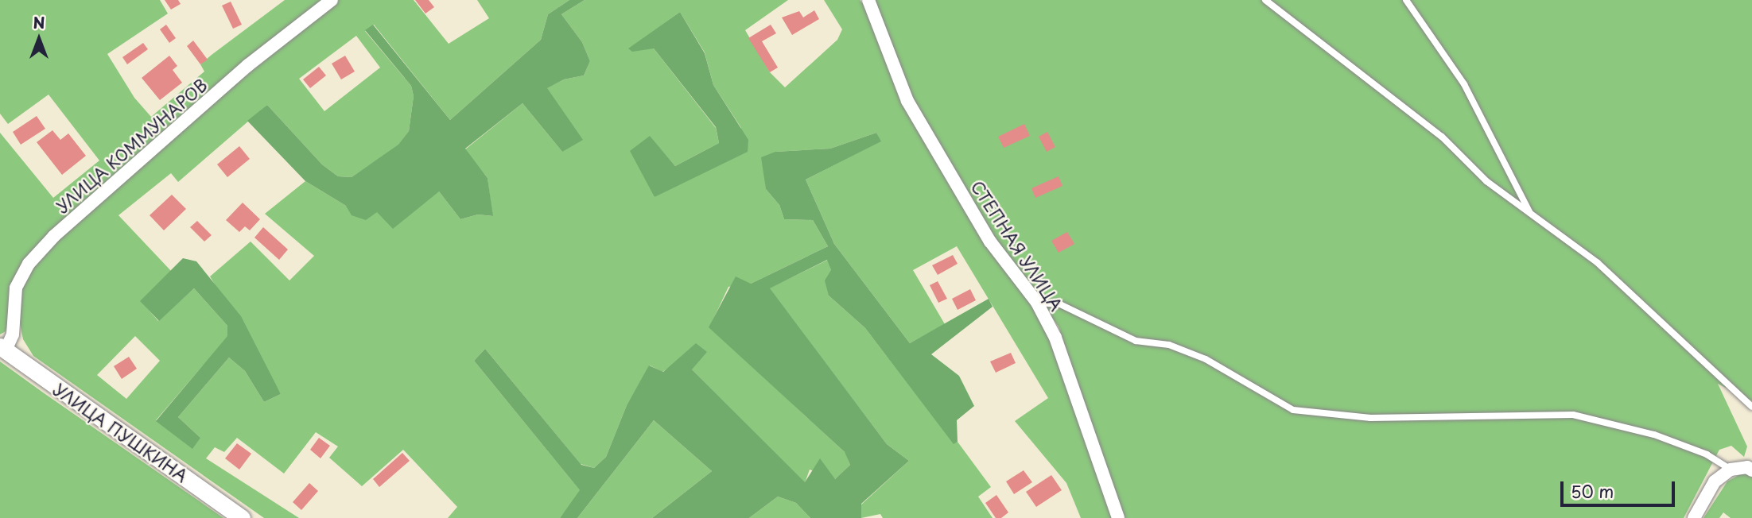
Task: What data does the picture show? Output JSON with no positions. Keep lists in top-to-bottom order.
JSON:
{
  "streets": {
    "street": ["УЛИЦА КОММУНАРОВ", "СТЕПНАЯ УЛИЦА", "УЛИЦА ПУШКИНА"]
  },
  "crossings": [
    ["УЛИЦА КОММУНАРОВ", "УЛИЦА ПУШКИНА"]
  ],
  "scale_bar": "50 m",
  "north": "top"
}
